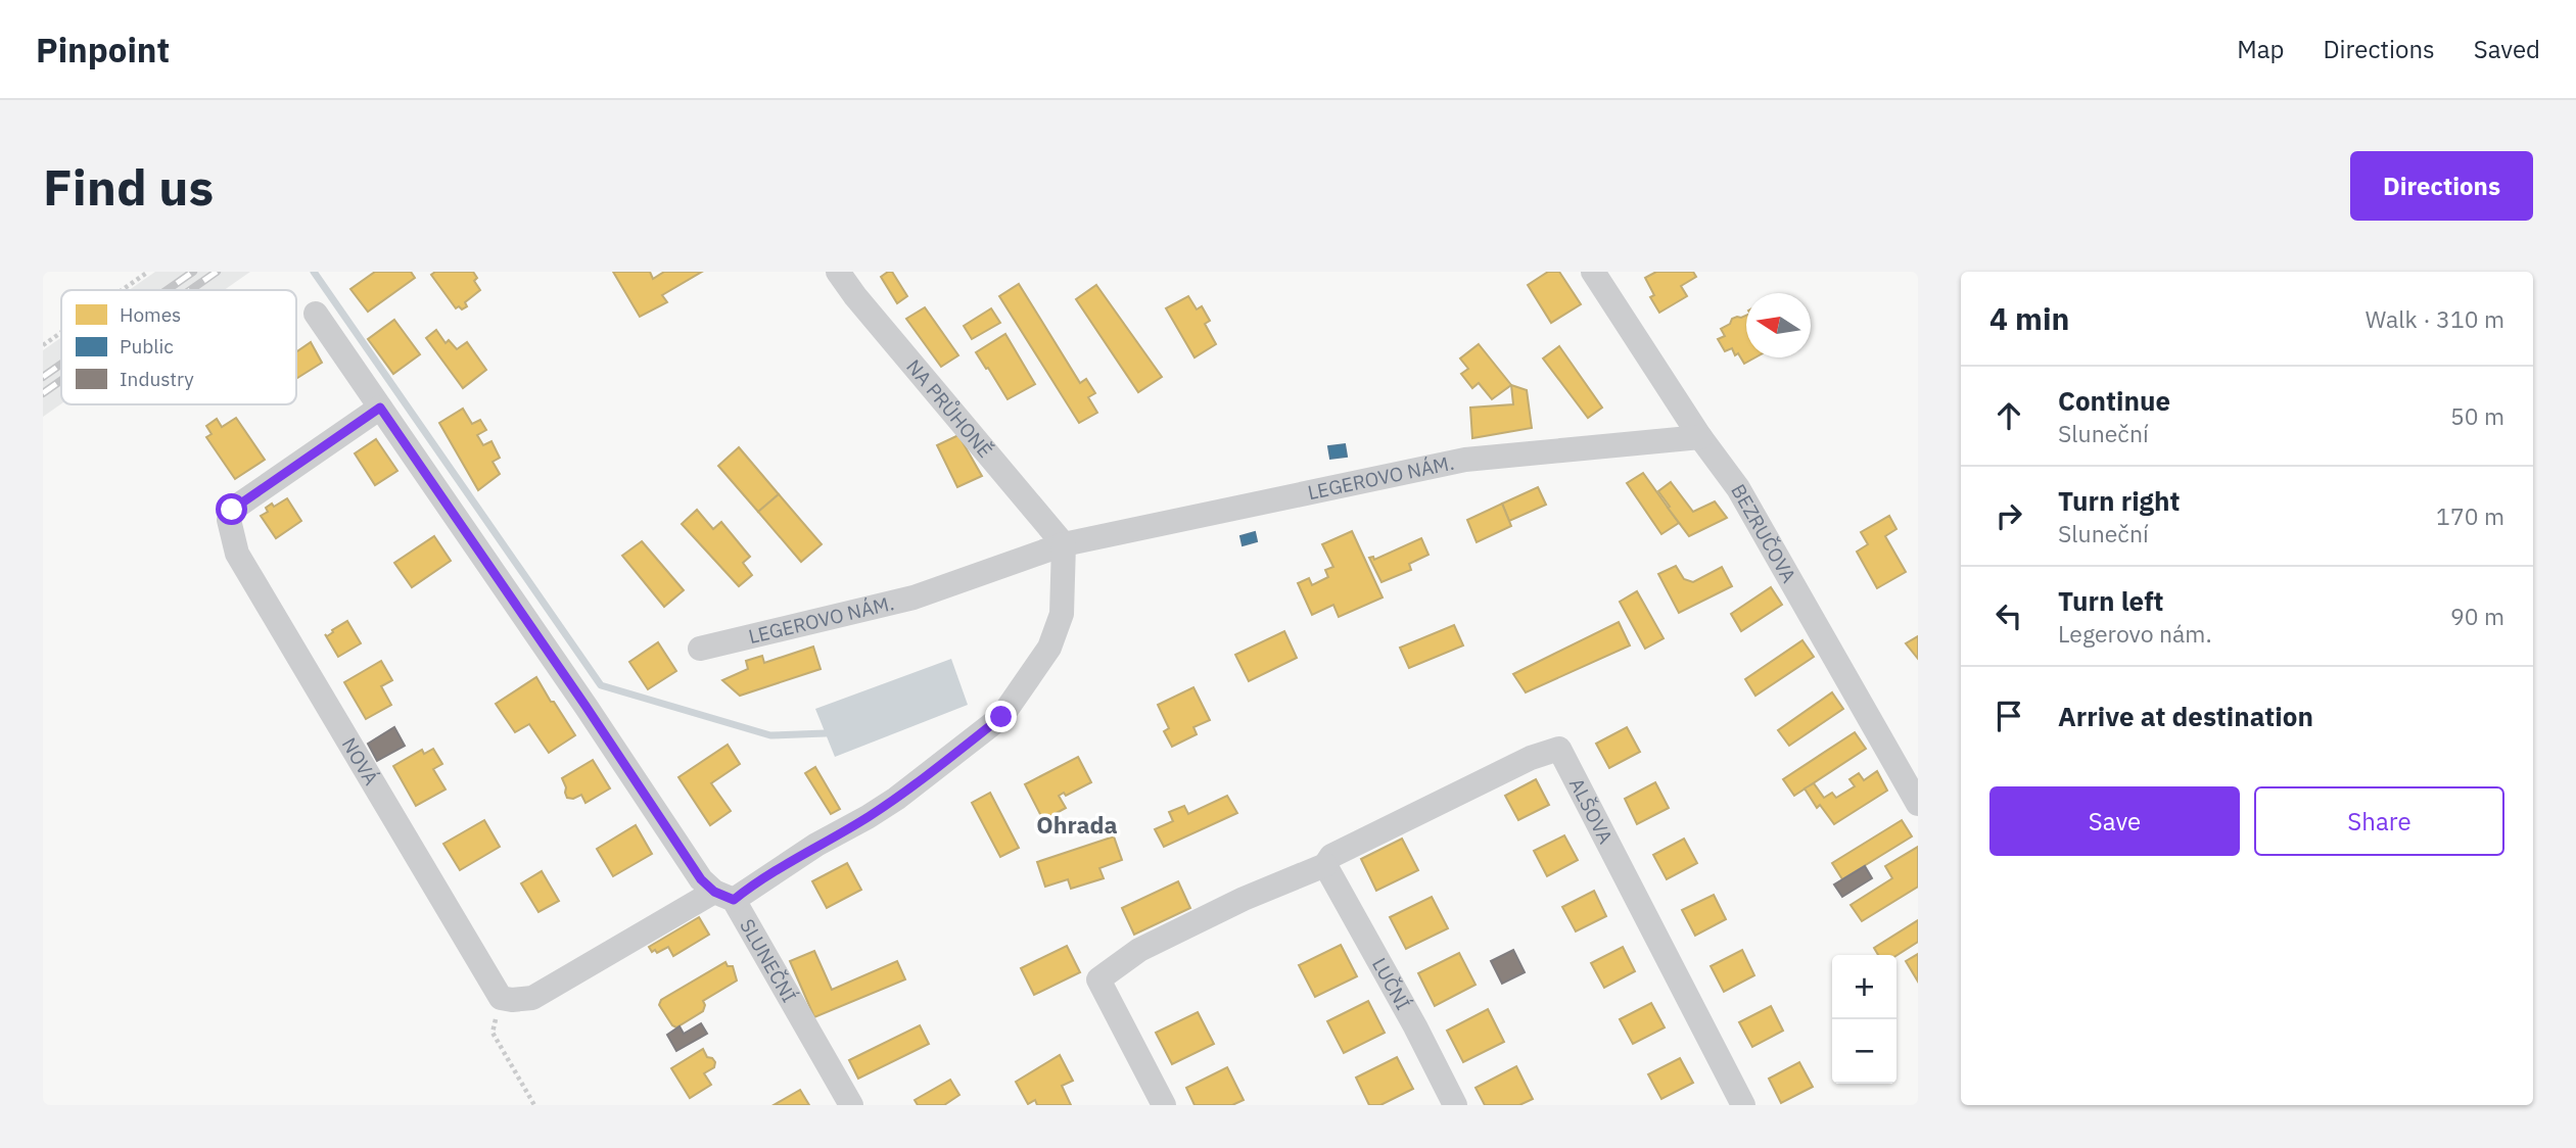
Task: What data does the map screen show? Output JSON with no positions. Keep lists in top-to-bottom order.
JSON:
{
  "streets": {
    "street": [
      "NA PRŮHONĚ",
      "LEGEROVO NÁM.",
      "BEZRUČOVA",
      "NOVÁ",
      "ALŠOVA",
      "SLUNEČNÍ",
      "LUČNÍ"
    ]
  },
  "crossings": [
    ["NA PRŮHONĚ", "LEGEROVO NÁM."],
    ["LEGEROVO NÁM.", "BEZRUČOVA"],
    ["NOVÁ", "SLUNEČNÍ"],
    ["ALŠOVA", "LUČNÍ"]
  ],
  "districts": ["Ohrada"],
  "legend": ["Homes", "Public", "Industry"],
  "north": "left",
  "page": {
    "header": "Pinpoint",
    "nav": ["Map", "Directions", "Saved"],
    "buttons": [
      "Directions",
      ["Save", "Share"]
    ],
    "title": "Find us",
    "heading": ["4 min", "Walk · 310 m"],
    "list": [
      ["Continue", "Sluneční", "50 m"],
      ["Turn right", "Sluneční", "170 m"],
      ["Turn left", "Legerovo nám.", "90 m"],
      "Arrive at destination"
    ],
    "map_buttons": ["+", "−"]
  }
}
